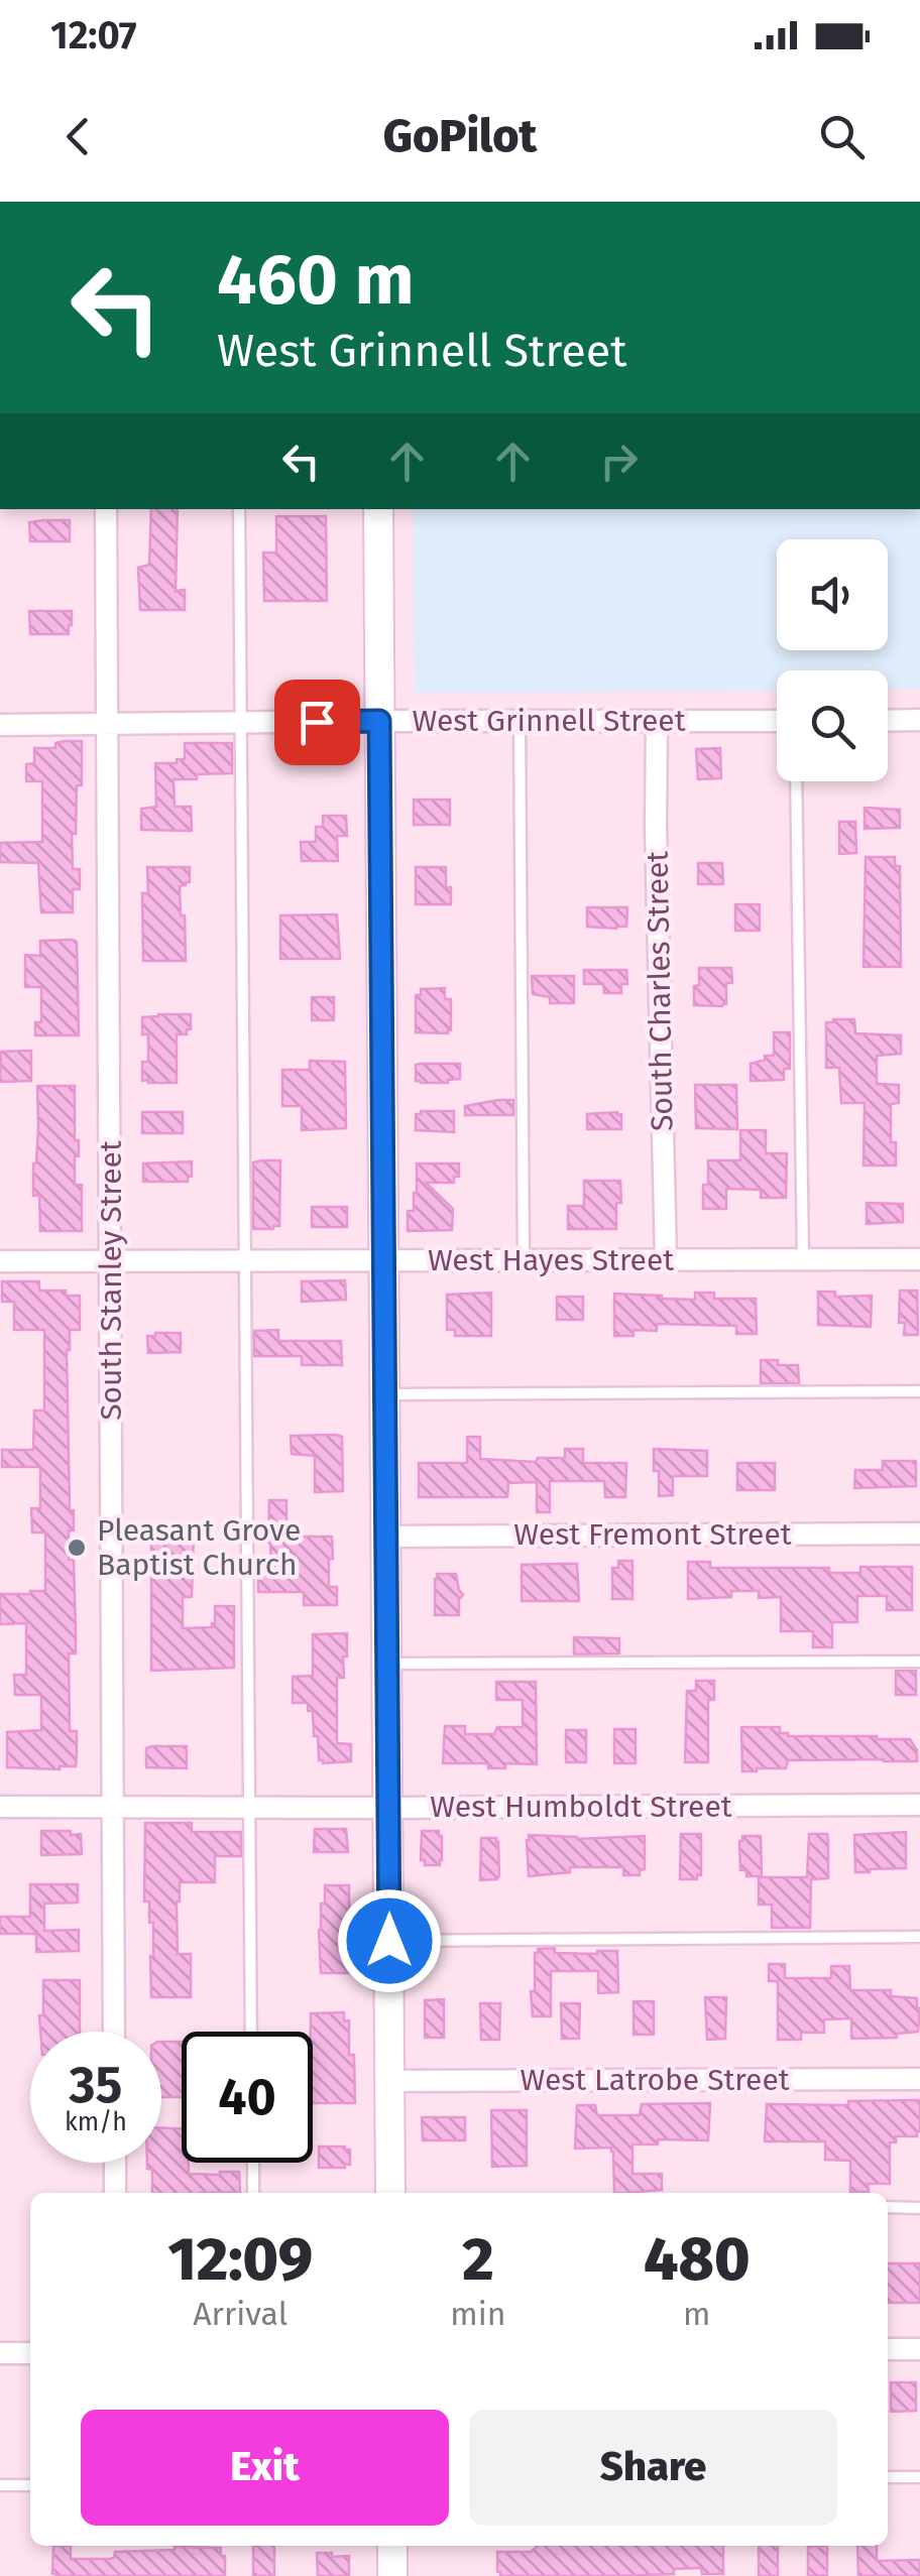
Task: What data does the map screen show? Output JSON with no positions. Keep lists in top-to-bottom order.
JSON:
{
  "streets": {
    "street": [
      "West Grinnell Street",
      "South Charles Street",
      "West Hayes Street",
      "South Stanley Street",
      "West Fremont Street",
      "West Humboldt Street",
      "West Latrobe Street"
    ]
  },
  "crossings": [
    ["West Grinnell Street", "South Charles Street"],
    ["West Grinnell Street", "South Stanley Street"],
    ["South Charles Street", "West Hayes Street"],
    ["West Hayes Street", "South Stanley Street"],
    ["South Stanley Street", "West Humboldt Street"]
  ],
  "places": ["Pleasant Grove Baptist Church"],
  "page": {
    "status": "12:07",
    "header": "GoPilot",
    "turn": ["460 m", "West Grinnell Street"],
    "speed": "35 km/h",
    "limit": "40",
    "eta": [
      "12:09",
      "Arrival",
      "2",
      "min",
      "480",
      "m"
    ],
    "buttons": ["Exit", "Share"]
  }
}
